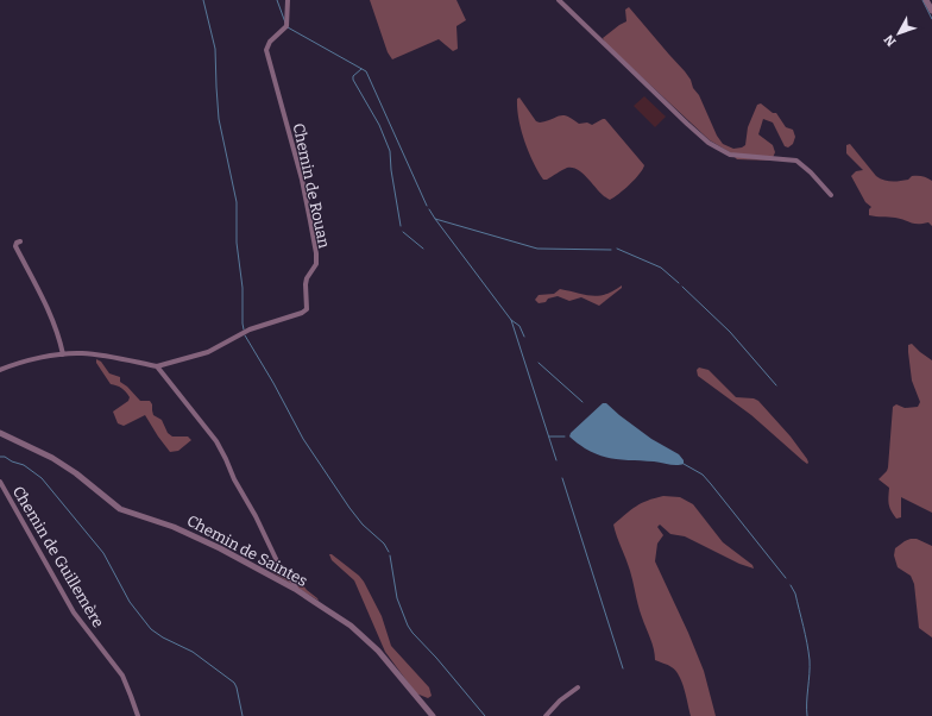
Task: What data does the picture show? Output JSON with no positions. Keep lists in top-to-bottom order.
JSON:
{
  "streets": {
    "street": ["Chemin de Rouan", "Chemin de Saintes", "Chemin de Guillemère"]
  },
  "north": "bottom left"
}
